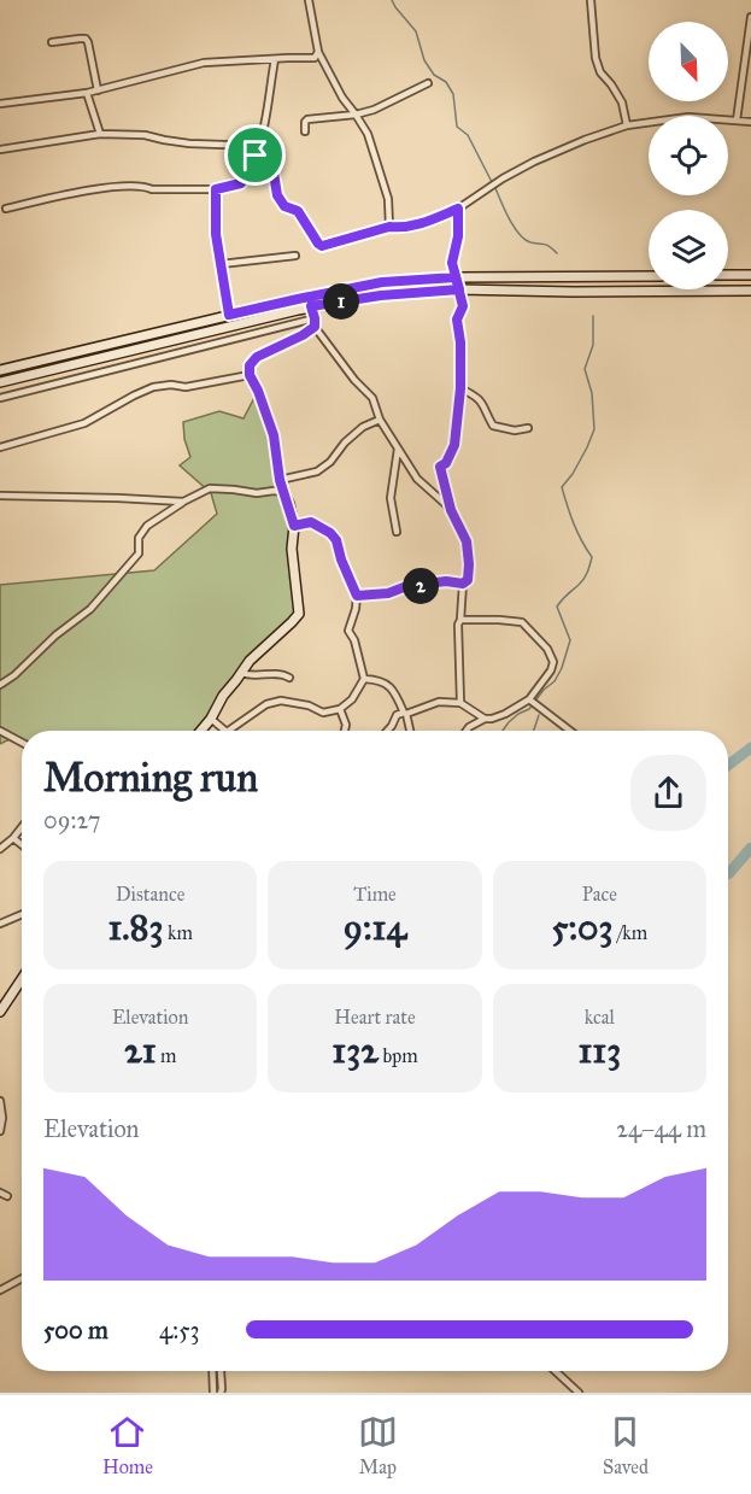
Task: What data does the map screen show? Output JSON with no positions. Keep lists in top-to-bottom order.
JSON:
{
  "north": "bottom right",
  "page": {
    "pins": ["1", "2"],
    "heading": ["Morning run", "09:27"],
    "stats": [
      ["Distance", "1.83 km"],
      ["Time", "9:14"],
      ["Pace", "5:03 /km"],
      ["Elevation", "21 m"],
      ["Heart rate", "132 bpm"],
      ["kcal", "113"]
    ],
    "chart": ["Elevation", "24–44 m"],
    "list": [
      {
        "name": "500 m",
        "note": "4:53"
      }
    ],
    "tabs": ["Home", "Map", "Saved"]
  }
}
